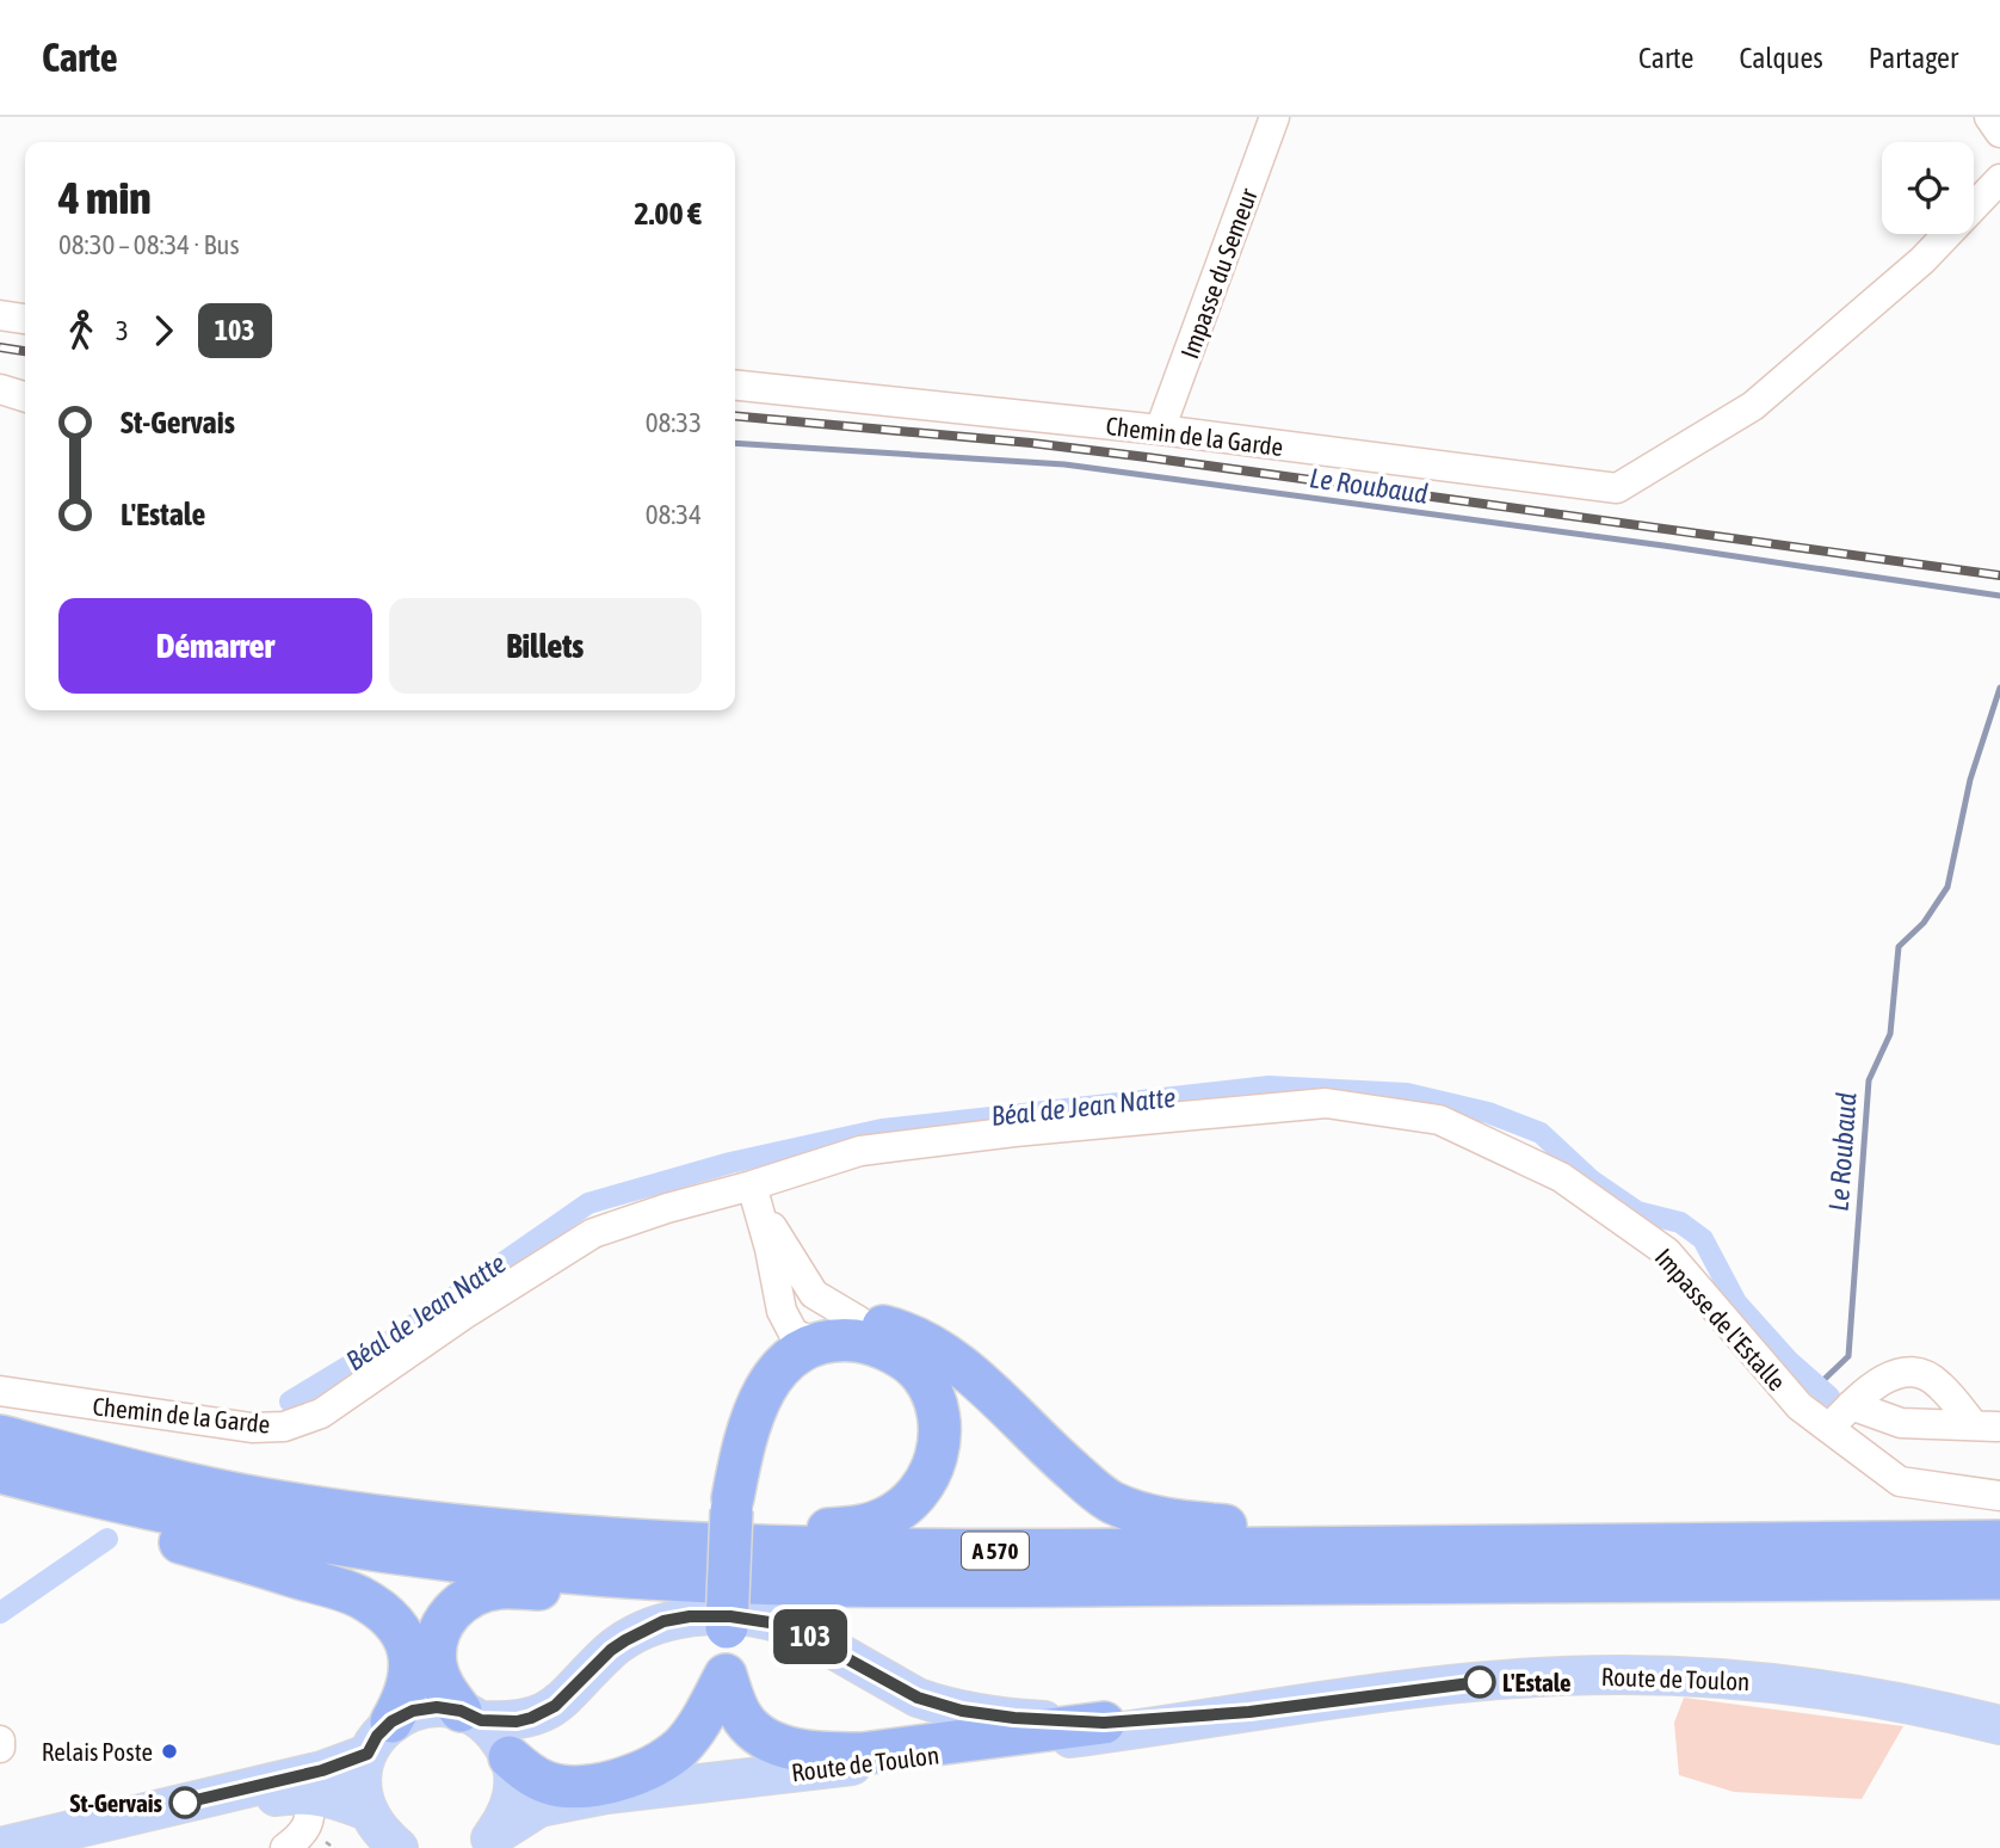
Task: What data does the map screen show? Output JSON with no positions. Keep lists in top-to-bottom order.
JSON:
{
  "streets": {
    "highway": ["A 570"],
    "main road": ["Route de Toulon"],
    "street": ["Impasse du Semeur", "Chemin de la Garde", "Impasse de l'Estalle"]
  },
  "crossings": [
    ["Impasse du Semeur", "Chemin de la Garde"],
    ["Chemin de la Garde", "Impasse de l'Estalle"]
  ],
  "water": ["Le Roubaud", "Béal de Jean Natte"],
  "places": ["L'Estale", "Relais Poste", "St-Gervais"],
  "lines": ["bus line 103"],
  "page": {
    "header": "Carte",
    "nav": ["Carte", "Calques", "Partager"],
    "on_map": "103",
    "heading": ["4 min", "08:30 – 08:34 · Bus", "2.00 €"],
    "legs": ["3", "103"],
    "list": [
      {
        "name": "St-Gervais",
        "value": "08:33"
      },
      {
        "name": "L'Estale",
        "value": "08:34"
      }
    ],
    "buttons": ["Démarrer", "Billets"]
  }
}
